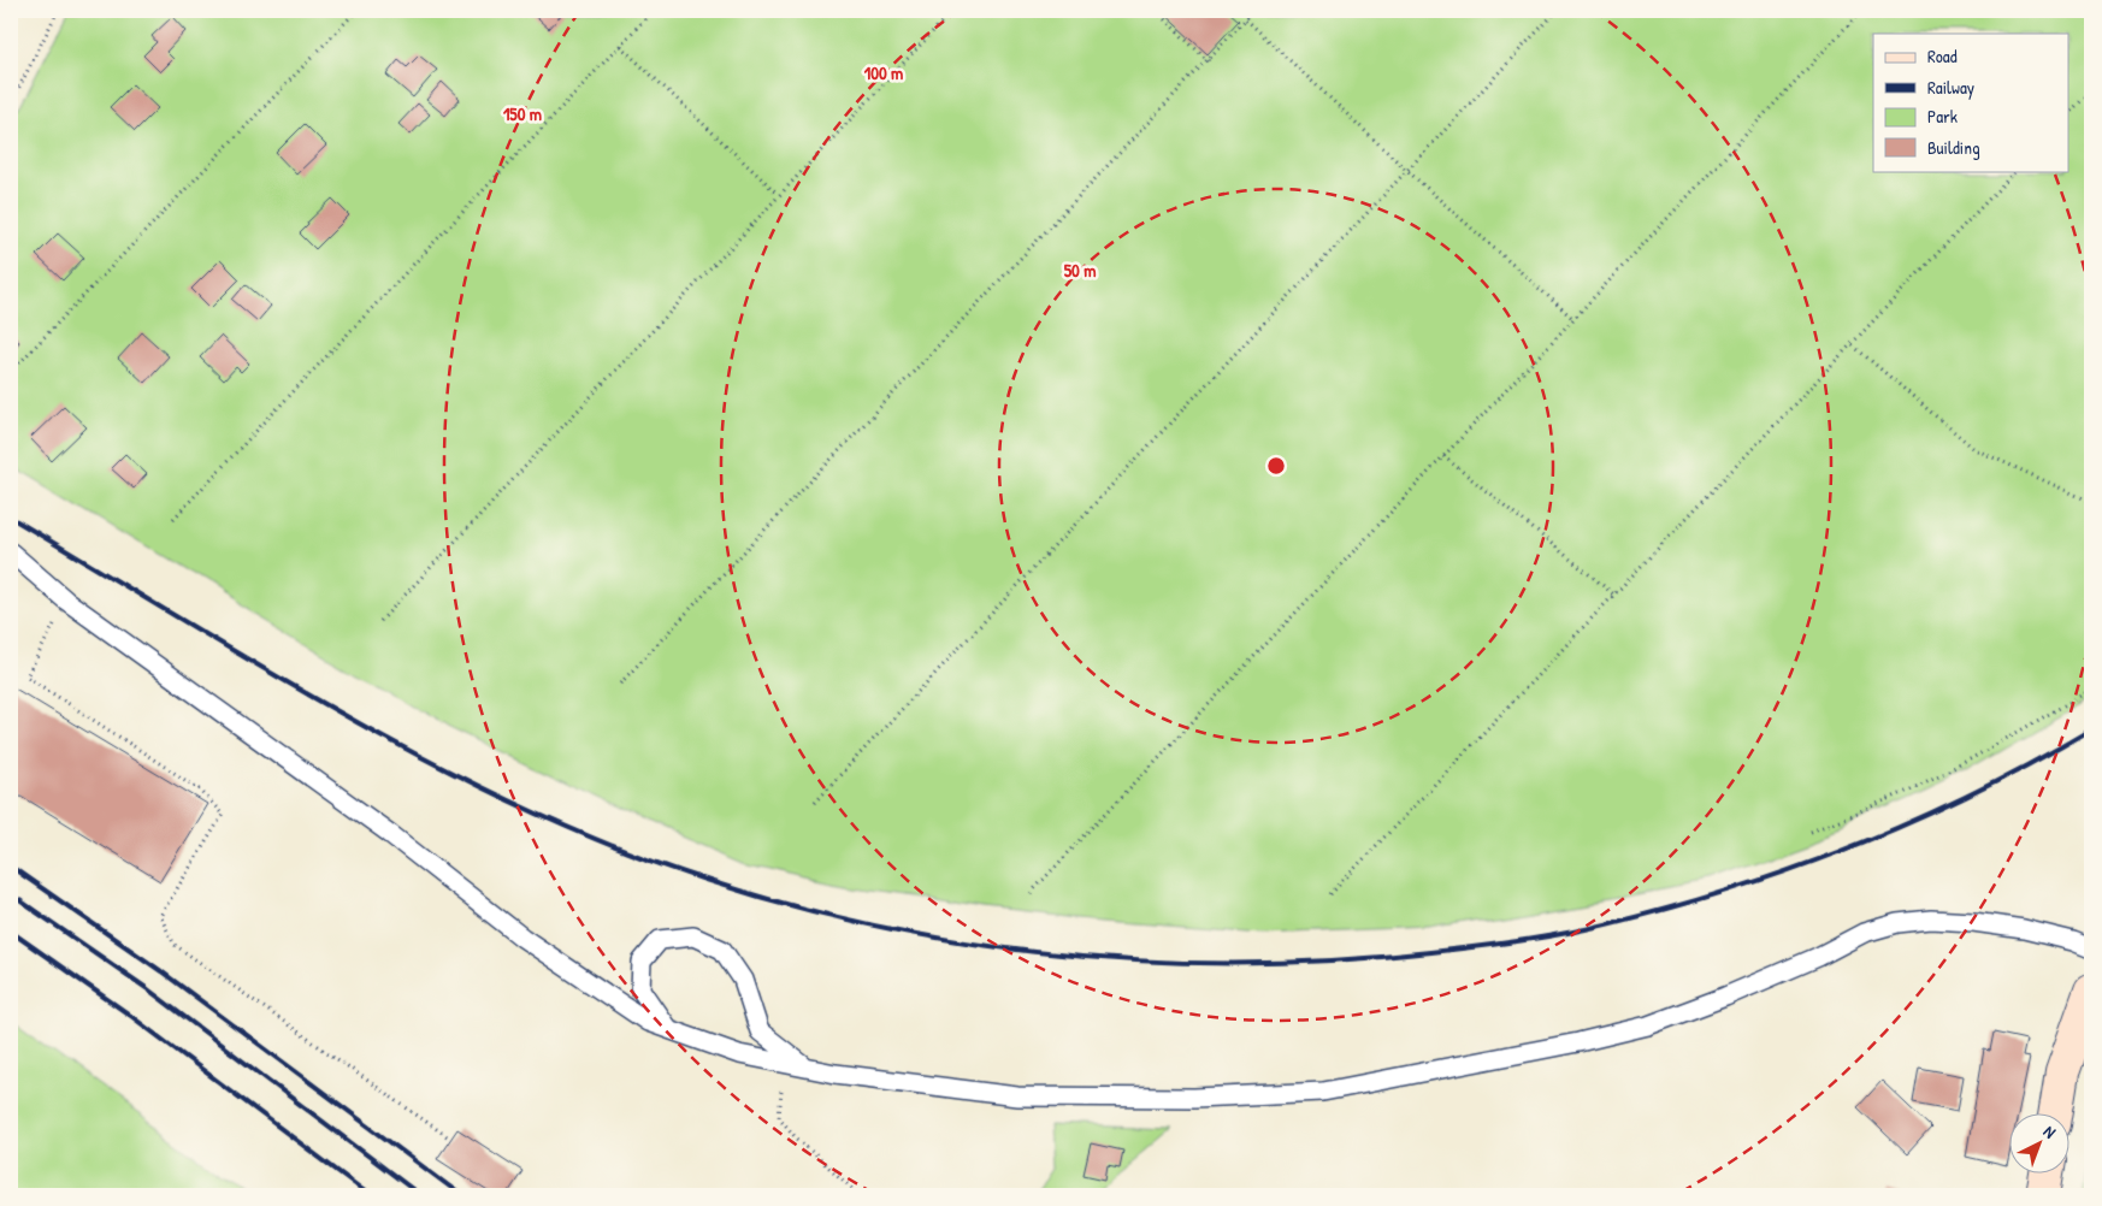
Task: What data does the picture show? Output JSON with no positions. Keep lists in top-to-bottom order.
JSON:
{
  "legend": [
    "Road",
    "Railway",
    "Park",
    "Building"
  ],
  "north": "top right",
  "rings": ["100 m", "150 m", "50 m"]
}
